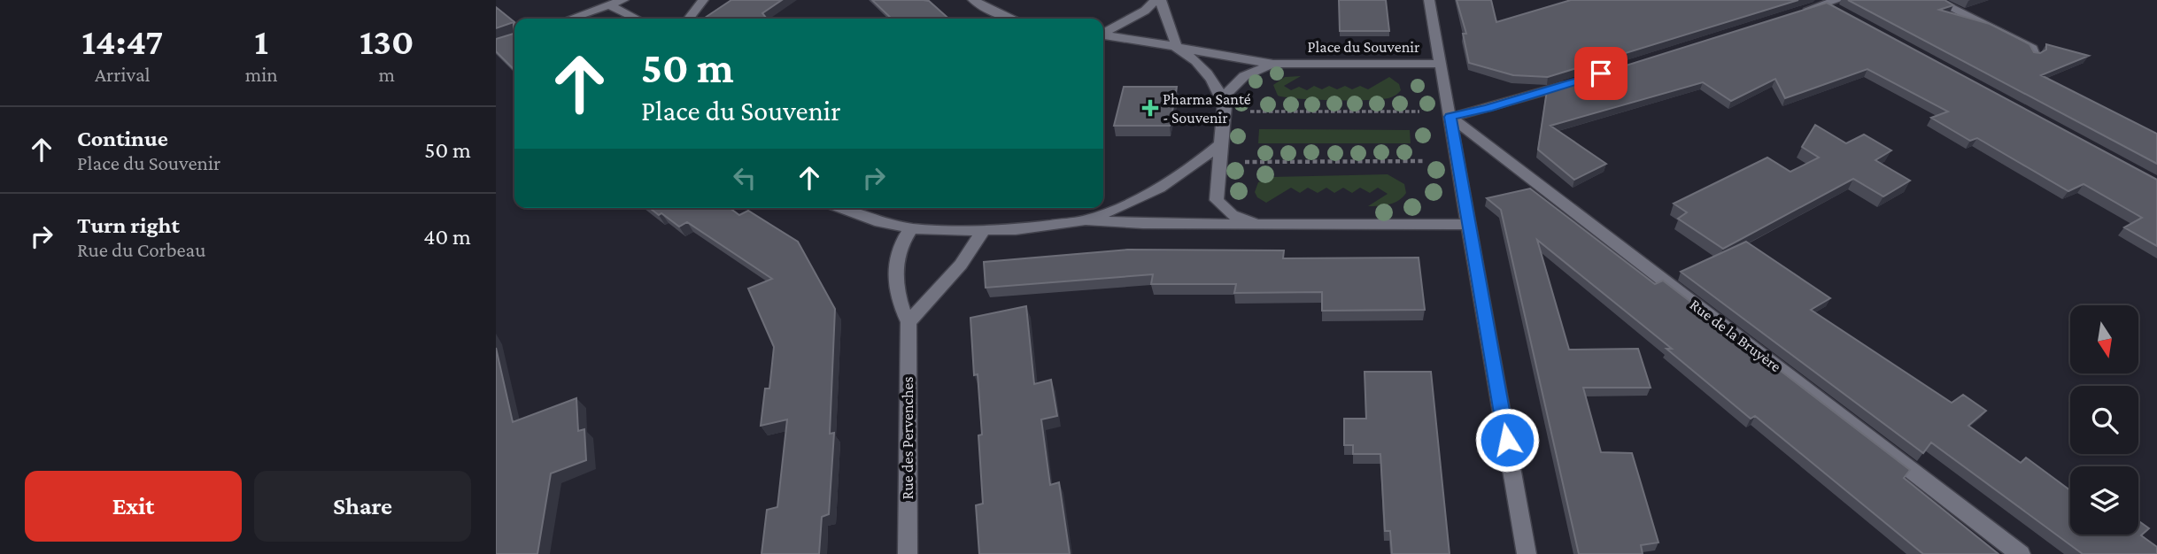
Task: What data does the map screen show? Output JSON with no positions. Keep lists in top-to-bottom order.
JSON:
{
  "streets": {
    "street": ["Place du Souvenir", "Rue de la Bruyère", "Rue des Pervenches"]
  },
  "crossings": [
    ["Place du Souvenir", "Rue de la Bruyère"]
  ],
  "places": {
    "health": ["Pharma Santé - Souvenir"]
  },
  "north": "bottom",
  "page": {
    "eta": [
      "14:47",
      "Arrival",
      "1",
      "min",
      "130",
      "m"
    ],
    "turn": ["50 m", "Place du Souvenir"],
    "list": [
      {
        "name": "Continue",
        "note": "Place du Souvenir",
        "value": "50 m"
      },
      {
        "name": "Turn right",
        "note": "Rue du Corbeau",
        "value": "40 m"
      }
    ],
    "buttons": ["Exit", "Share"]
  }
}
